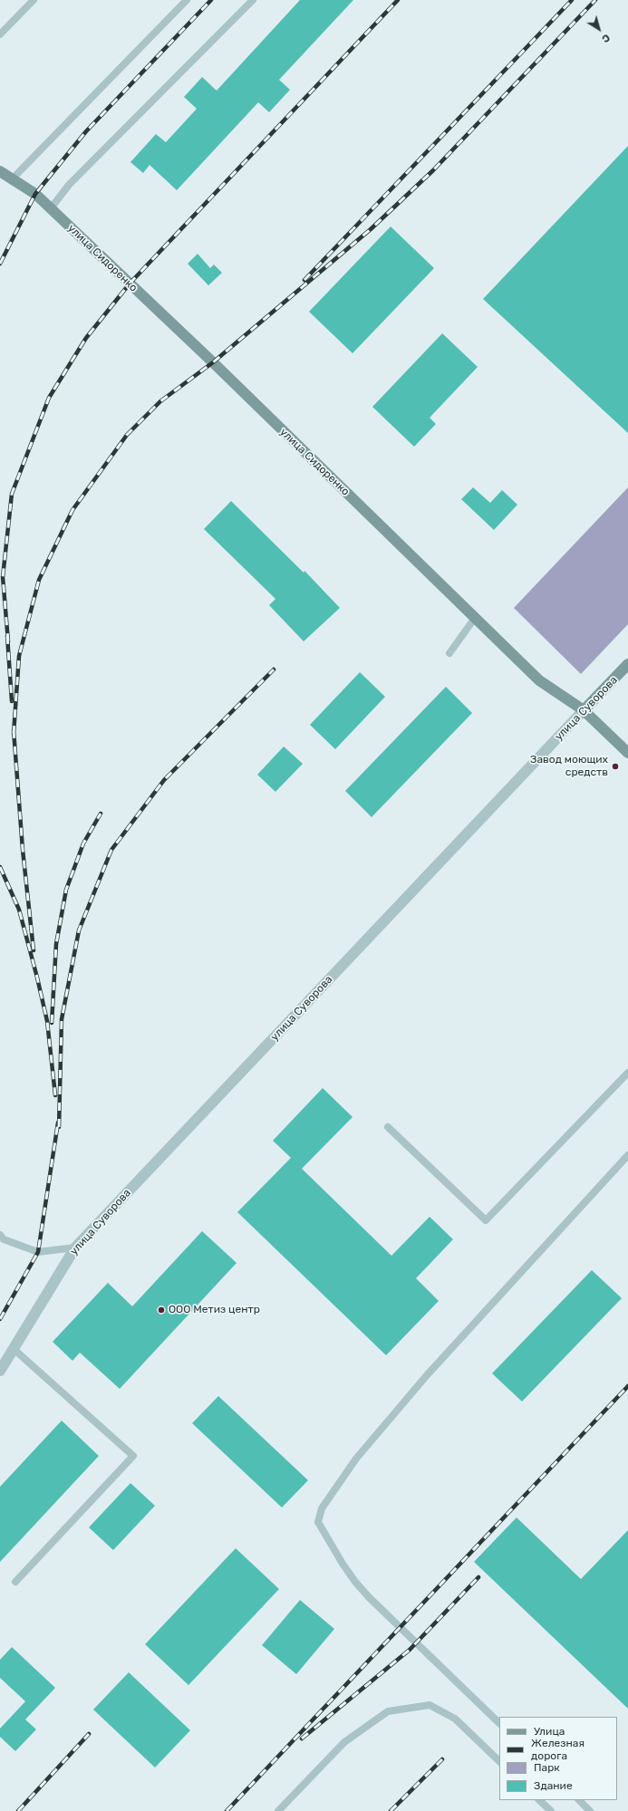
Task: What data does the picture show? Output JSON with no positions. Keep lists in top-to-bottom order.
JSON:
{
  "streets": {
    "street": ["улица Сидоренко", "улица Суворова"]
  },
  "crossings": [
    ["улица Сидоренко", "улица Суворова"]
  ],
  "places": ["Завод моющих средств", "ООО Метиз центр"],
  "legend": [
    "Улица",
    "Железная дорога",
    "Парк",
    "Здание"
  ],
  "north": "bottom right"
}
